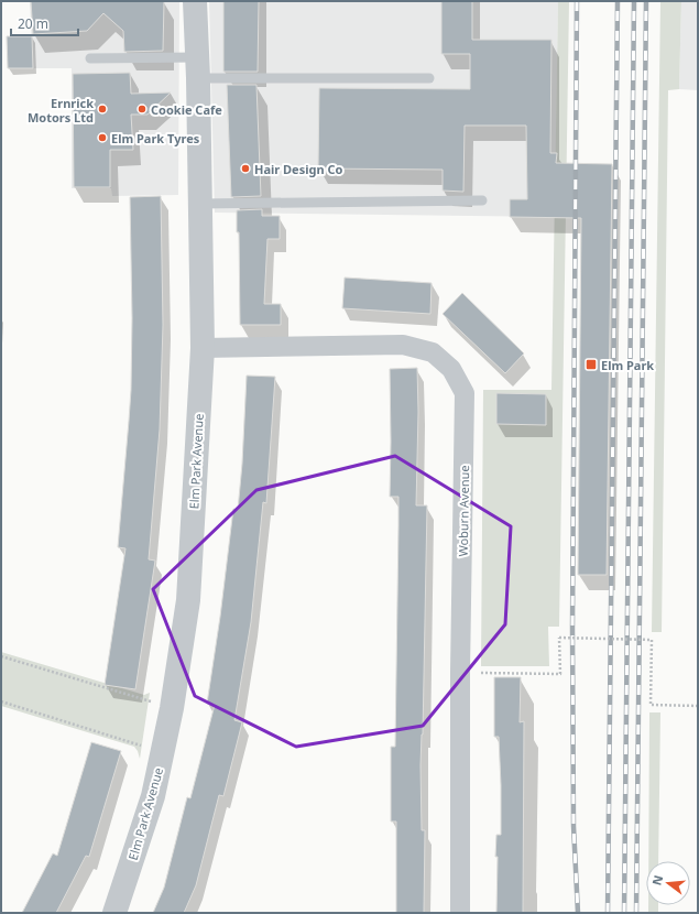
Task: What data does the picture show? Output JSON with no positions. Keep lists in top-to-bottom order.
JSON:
{
  "streets": {
    "street": ["Elm Park Avenue", "Woburn Avenue"]
  },
  "crossings": [
    ["Elm Park Avenue", "Woburn Avenue"]
  ],
  "places": {
    "other": [
      "Ernrick Motors Ltd",
      "Cookie Cafe",
      "Elm Park Tyres",
      "Hair Design Co"
    ],
    "transit": ["Elm Park"]
  },
  "scale_bar": "20 m",
  "north": "left"
}
